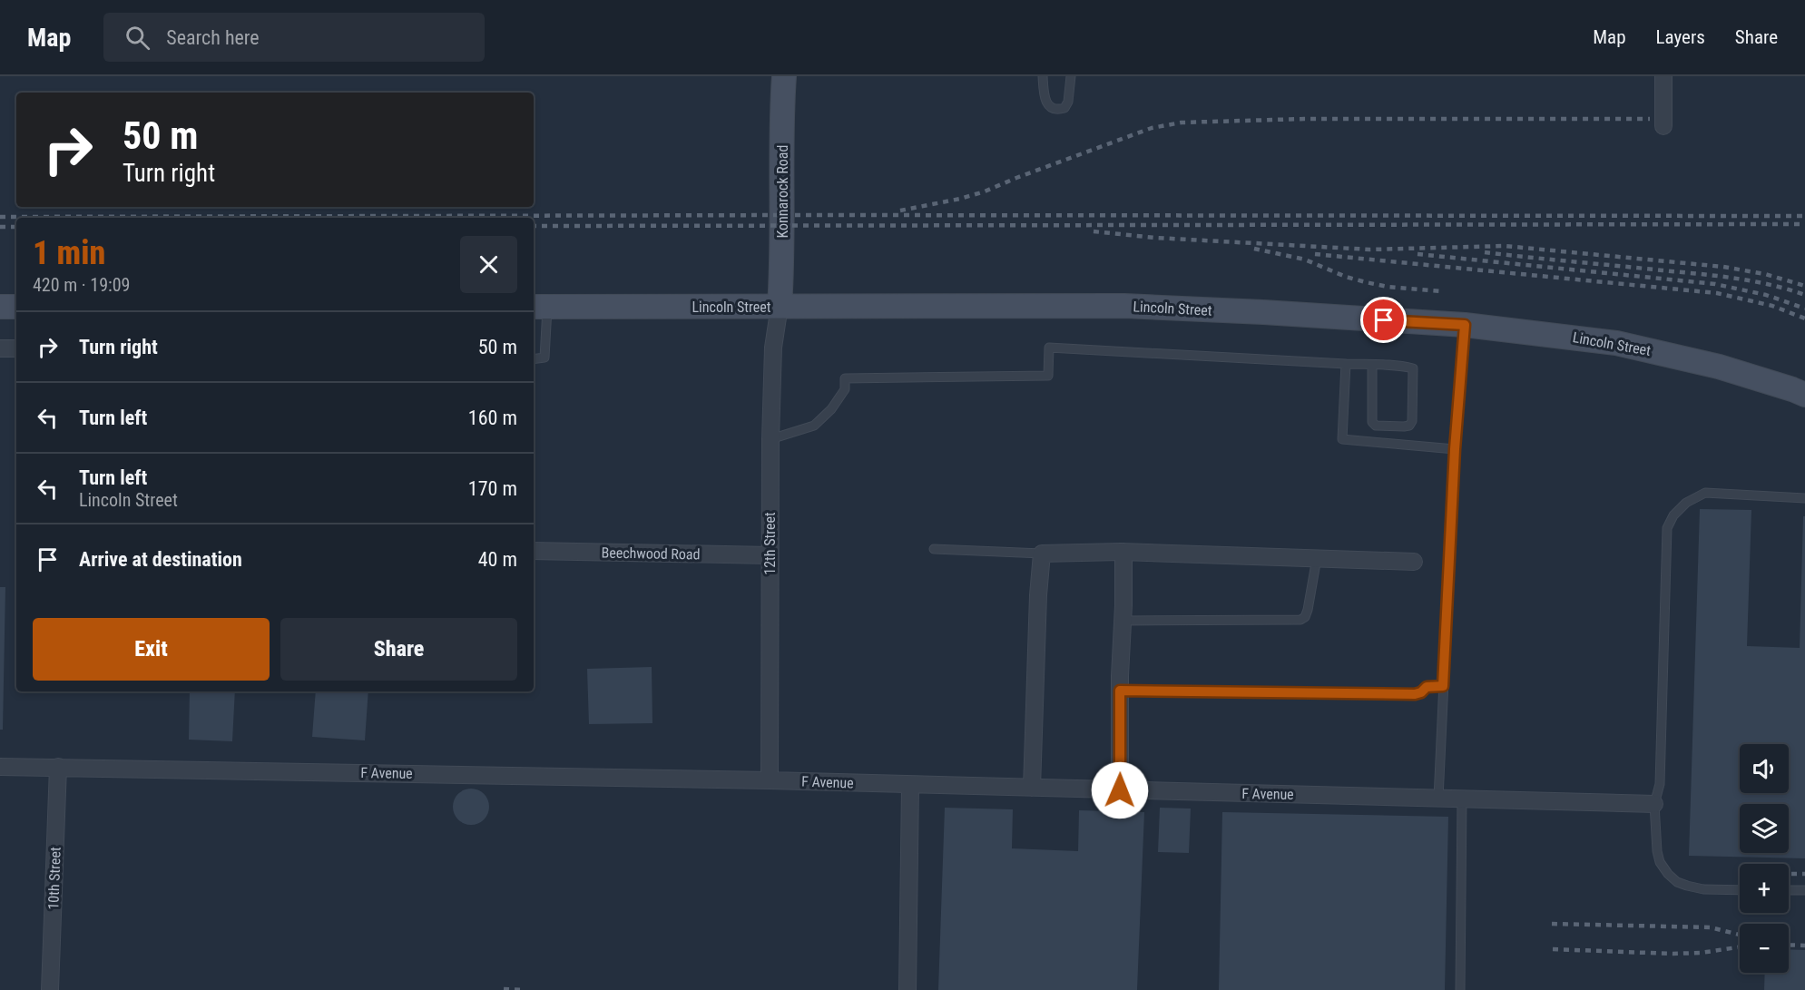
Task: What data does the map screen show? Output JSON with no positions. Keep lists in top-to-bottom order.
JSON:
{
  "streets": {
    "main road": ["Konnarock Road", "Lincoln Street"],
    "street": [
      "12th Street",
      "Beechwood Road",
      "F Avenue",
      "10th Street"
    ]
  },
  "crossings": [
    ["Konnarock Road", "Lincoln Street"],
    ["Konnarock Road", "12th Street"],
    ["Lincoln Street", "12th Street"],
    ["12th Street", "Beechwood Road"],
    ["12th Street", "F Avenue"],
    ["F Avenue", "10th Street"]
  ],
  "page": {
    "header": "Map",
    "search": "Search here",
    "nav": ["Map", "Layers", "Share"],
    "turn": ["50 m", "Turn right"],
    "heading": ["1 min", "420 m · 19:09"],
    "list": [
      {
        "name": "Turn right",
        "value": "50 m"
      },
      {
        "name": "Turn left",
        "value": "160 m"
      },
      {
        "name": "Turn left",
        "note": "Lincoln Street",
        "value": "170 m"
      },
      {
        "name": "Arrive at destination",
        "value": "40 m"
      }
    ],
    "buttons": ["Exit", "Share"],
    "map_buttons": ["+", "−"]
  }
}
